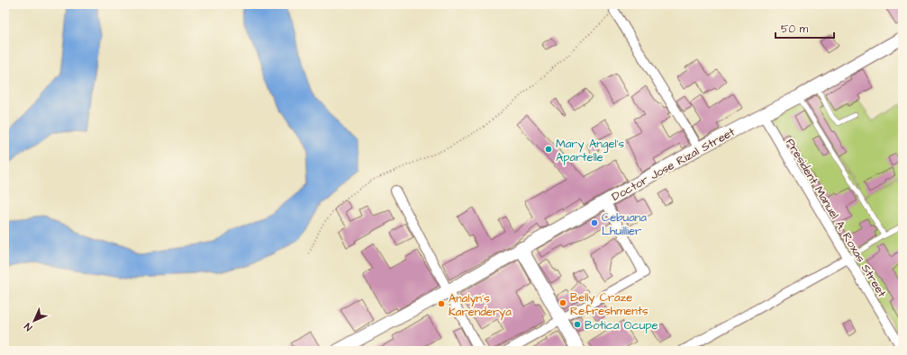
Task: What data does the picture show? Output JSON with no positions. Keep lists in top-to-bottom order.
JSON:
{
  "streets": {
    "main road": ["Doctor Jose Rizal Street"],
    "street": ["President Manuel A. Roxas Street"]
  },
  "crossings": [
    ["Doctor Jose Rizal Street", "President Manuel A. Roxas Street"]
  ],
  "places": [
    "Mary Angel's Apartelle",
    "Cebuana Lhuillier",
    "Belly Craze Refreshments",
    "Analyn's Karenderya",
    "Botica Ocupe"
  ],
  "scale_bar": "50 m",
  "north": "bottom left"
}
